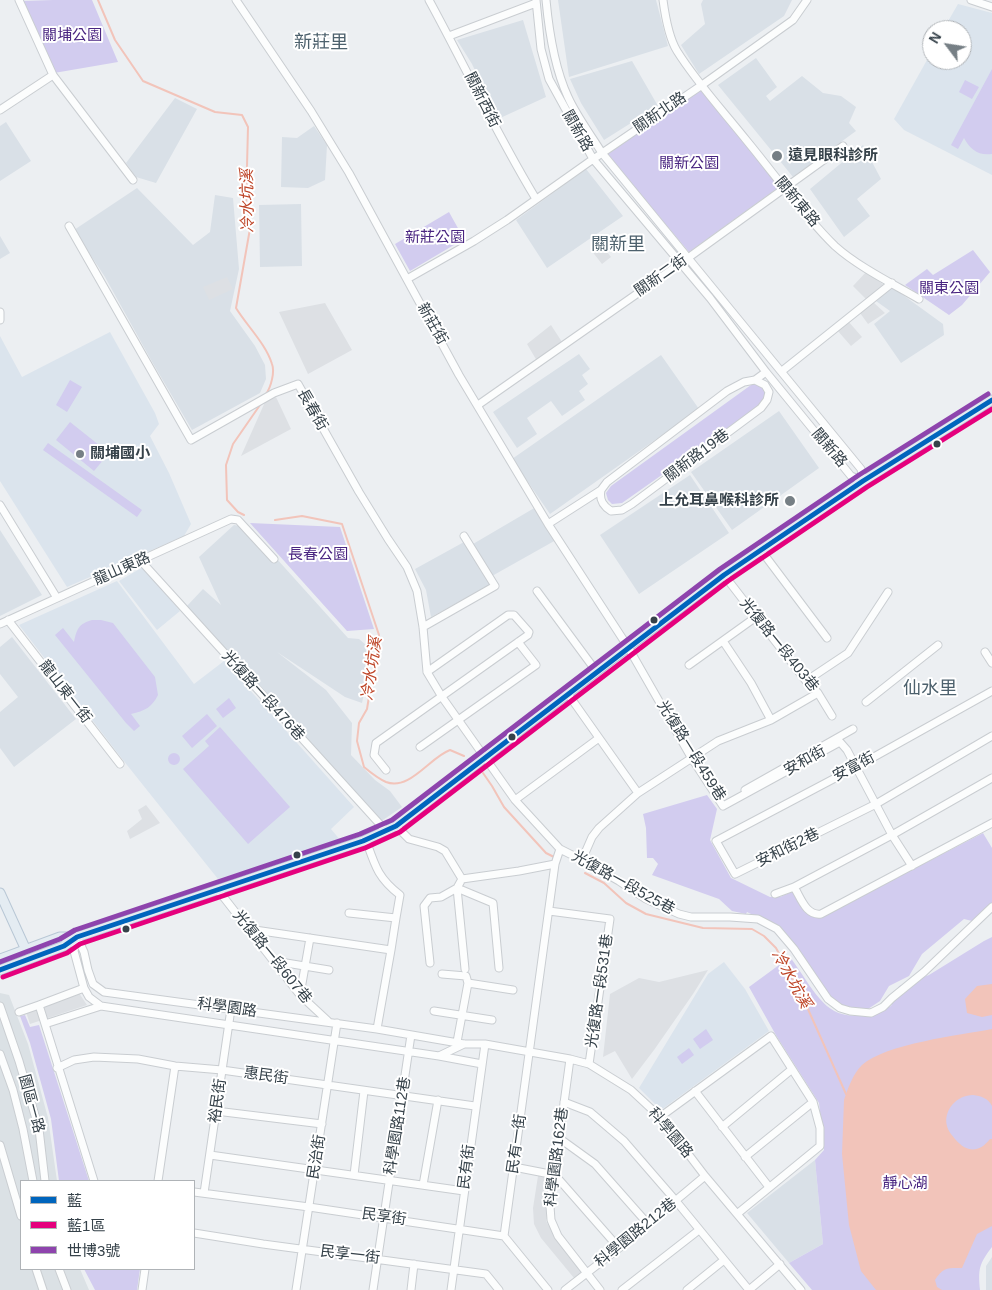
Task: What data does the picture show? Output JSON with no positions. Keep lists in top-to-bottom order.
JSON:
{
  "streets": {
    "street": [
      "關新西街",
      "關新北路",
      "關新路",
      "關新東路",
      "關新二街",
      "新莊街",
      "長春街",
      "關新路19巷",
      "龍山東路",
      "光復路一段403巷",
      "龍山東一街",
      "光復路一段476巷",
      "光復路一段459巷",
      "安和街",
      "安富街",
      "安和街2巷",
      "光復路一段525巷",
      "光復路一段607巷",
      "光復路一段531巷",
      "科學園路",
      "惠民街",
      "裕民街",
      "園區一路",
      "科學園路112巷",
      "民有一街",
      "民治街",
      "科學園路162巷",
      "民有街",
      "民享街",
      "科學園路212巷",
      "民享一街"
    ]
  },
  "crossings": [
    ["關新西街", "關新北路"],
    ["關新北路", "關新路"],
    ["關新北路", "關新東路"],
    ["關新北路", "新莊街"],
    ["關新路", "關新二街"],
    ["關新路", "關新路19巷"],
    ["關新東路", "關新二街"],
    ["關新二街", "新莊街"],
    ["新莊街", "光復路一段459巷"],
    ["長春街", "光復路一段525巷"],
    ["龍山東路", "龍山東一街"],
    ["龍山東路", "光復路一段476巷"],
    ["光復路一段459巷", "安和街"],
    ["安和街", "安富街"],
    ["安和街", "安和街2巷"],
    ["安富街", "安和街2巷"],
    ["光復路一段607巷", "科學園路"],
    ["光復路一段531巷", "科學園路"],
    ["科學園路", "裕民街"],
    ["科學園路", "科學園路112巷"],
    ["科學園路", "民有一街"],
    ["科學園路", "民治街"],
    ["科學園路", "科學園路162巷"],
    ["科學園路", "民有街"],
    ["科學園路", "科學園路212巷"],
    ["惠民街", "裕民街"],
    ["惠民街", "科學園路112巷"],
    ["惠民街", "民治街"],
    ["惠民街", "民有街"],
    ["裕民街", "民享街"],
    ["科學園路112巷", "民享街"],
    ["科學園路112巷", "民享一街"],
    ["民有一街", "民享街"],
    ["民治街", "民享街"],
    ["民治街", "民享一街"],
    ["科學園路162巷", "科學園路212巷"],
    ["民有街", "民享街"],
    ["民有街", "民享一街"]
  ],
  "districts": ["新莊里", "關新里", "仙水里"],
  "water": ["冷水坑溪"],
  "parks": [
    "關埔公園",
    "關新公園",
    "新莊公園",
    "關東公園",
    "長春公園",
    "靜心湖"
  ],
  "places": ["遠見眼科診所", "關埔國小", "上允耳鼻喉科診所"],
  "lines": ["transit line 世博3號", "transit line 藍", "transit line 藍1區"],
  "legend": ["藍", "藍1區", "世博3號"],
  "north": "top left"
}
